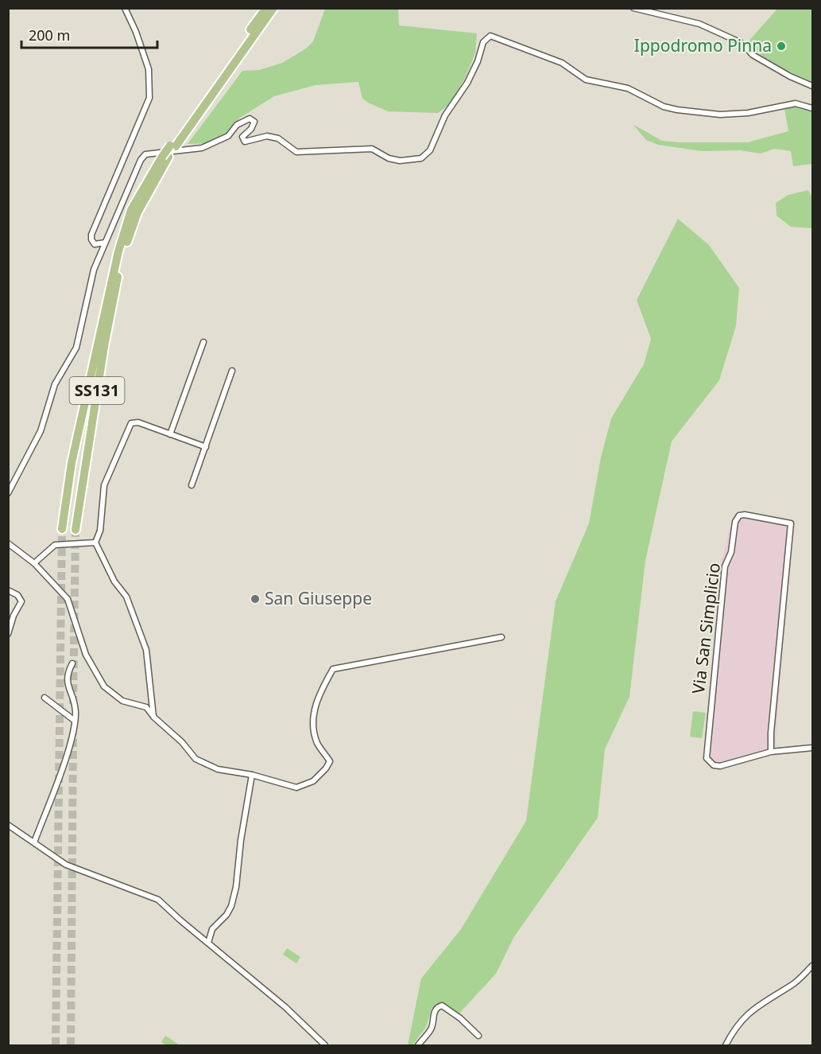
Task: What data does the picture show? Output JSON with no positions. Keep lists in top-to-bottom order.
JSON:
{
  "streets": {
    "highway": ["SS131"],
    "street": ["Via San Simplicio"]
  },
  "places": ["Ippodromo Pinna", "San Giuseppe"],
  "scale_bar": "200 m"
}
